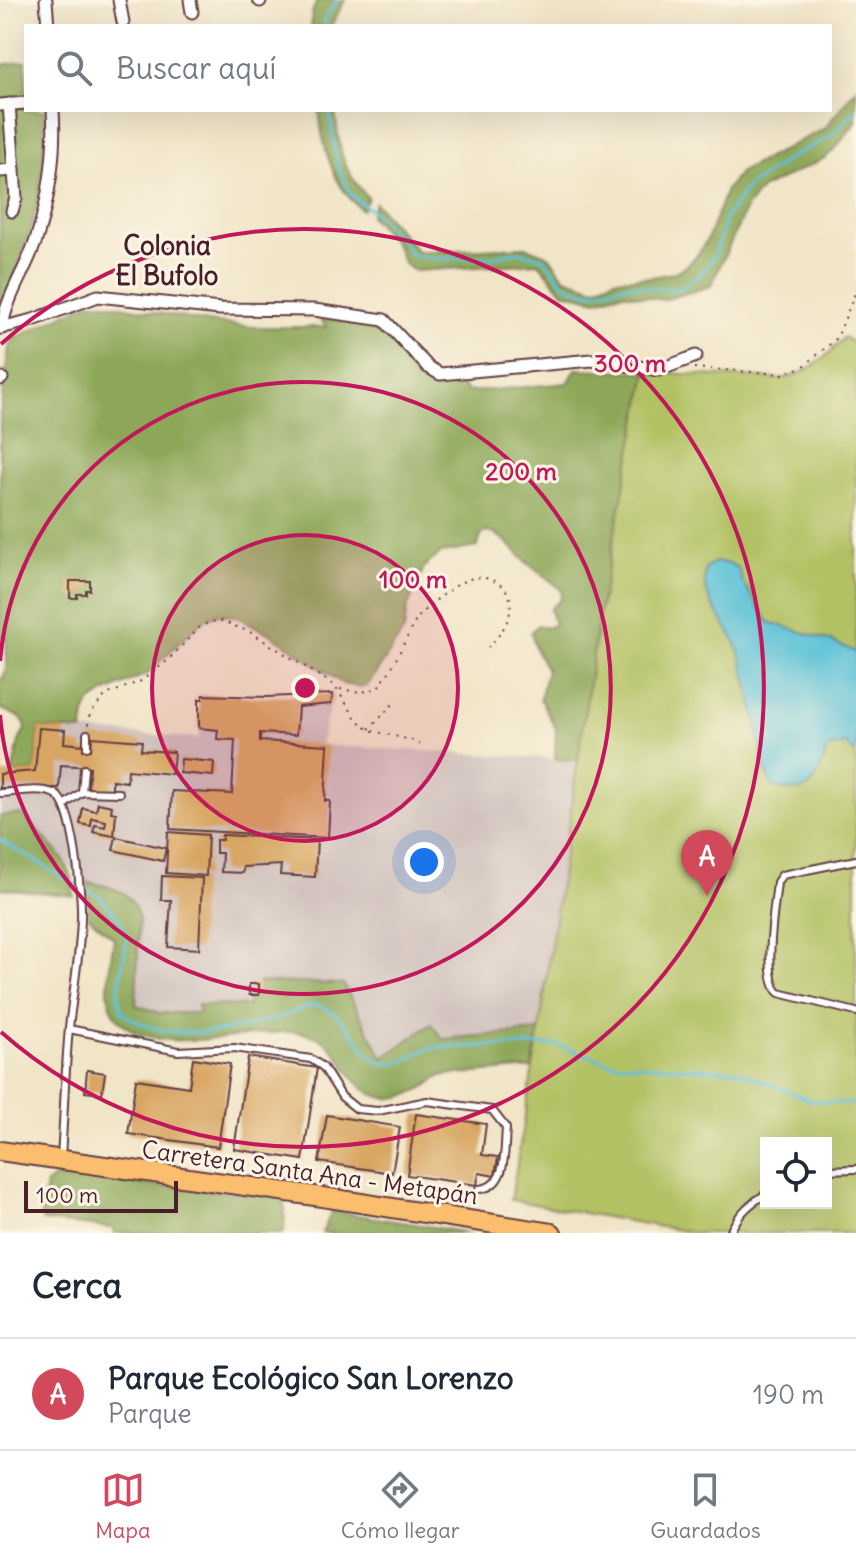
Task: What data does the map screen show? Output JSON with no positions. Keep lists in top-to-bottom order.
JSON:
{
  "streets": {
    "main road": ["Carretera Santa Ana - Metapán"]
  },
  "districts": ["Colonia El Bufolo"],
  "scale_bar": "100 m",
  "page": {
    "search": "Buscar aquí",
    "pins": "A",
    "scale": "100 m",
    "heading": "Cerca",
    "list": [
      {
        "mark": "A",
        "name": "Parque Ecológico San Lorenzo",
        "note": "Parque",
        "value": "190 m"
      }
    ],
    "nav": ["Mapa", "Cómo llegar", "Guardados"]
  },
  "rings": ["300 m", "200 m", "100 m"]
}
